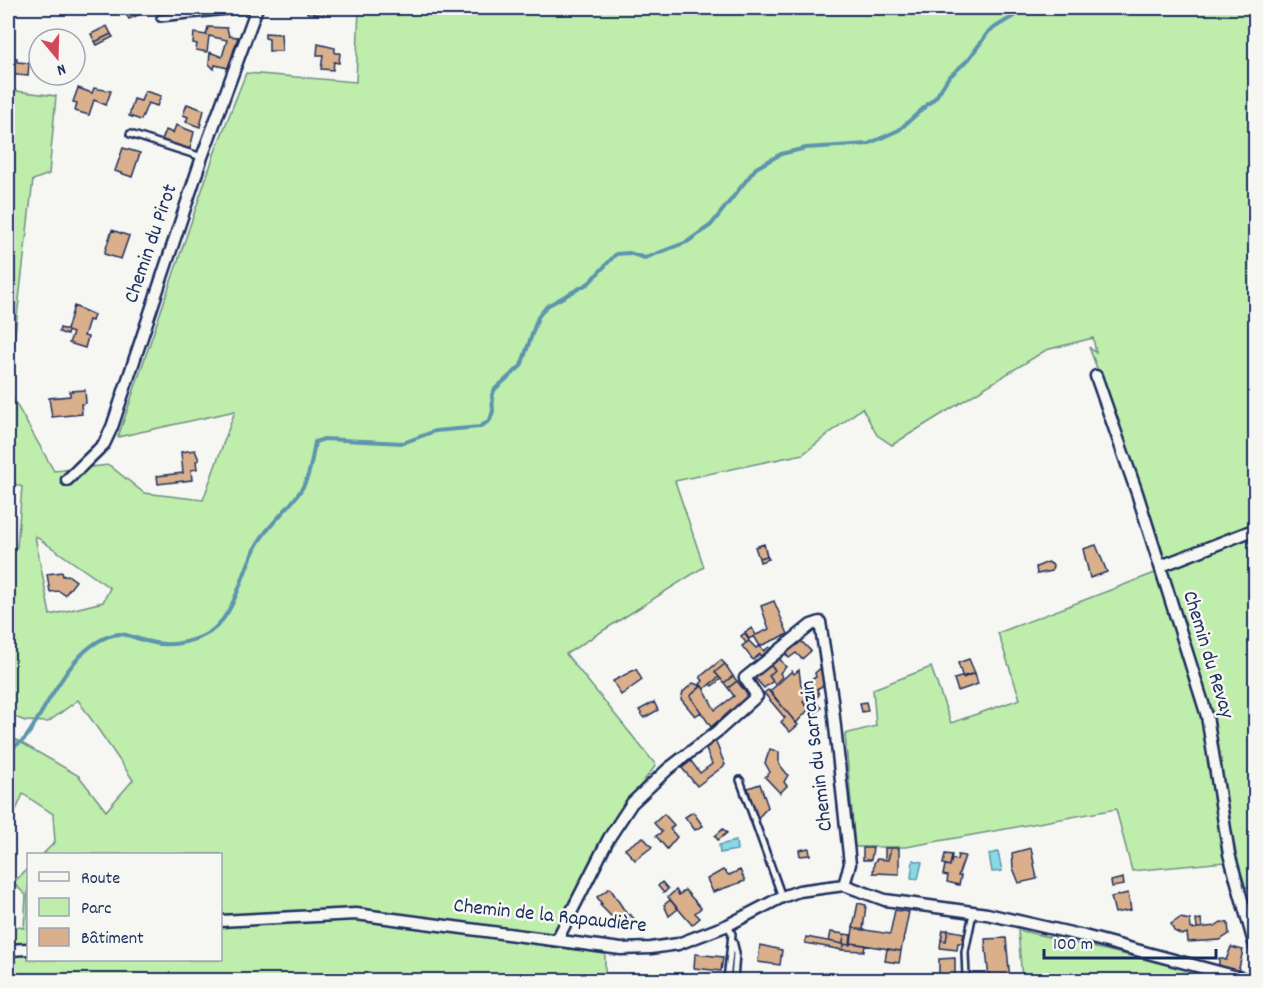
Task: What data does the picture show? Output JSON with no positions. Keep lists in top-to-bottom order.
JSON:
{
  "streets": {
    "street": [
      "Chemin du Pirot",
      "Chemin du Revay",
      "Chemin du Sarrazin",
      "Chemin de la Rapaudière"
    ]
  },
  "crossings": [
    ["Chemin du Sarrazin", "Chemin de la Rapaudière"]
  ],
  "legend": ["Route", "Parc", "Bâtiment"],
  "scale_bar": "100 m",
  "north": "bottom"
}
